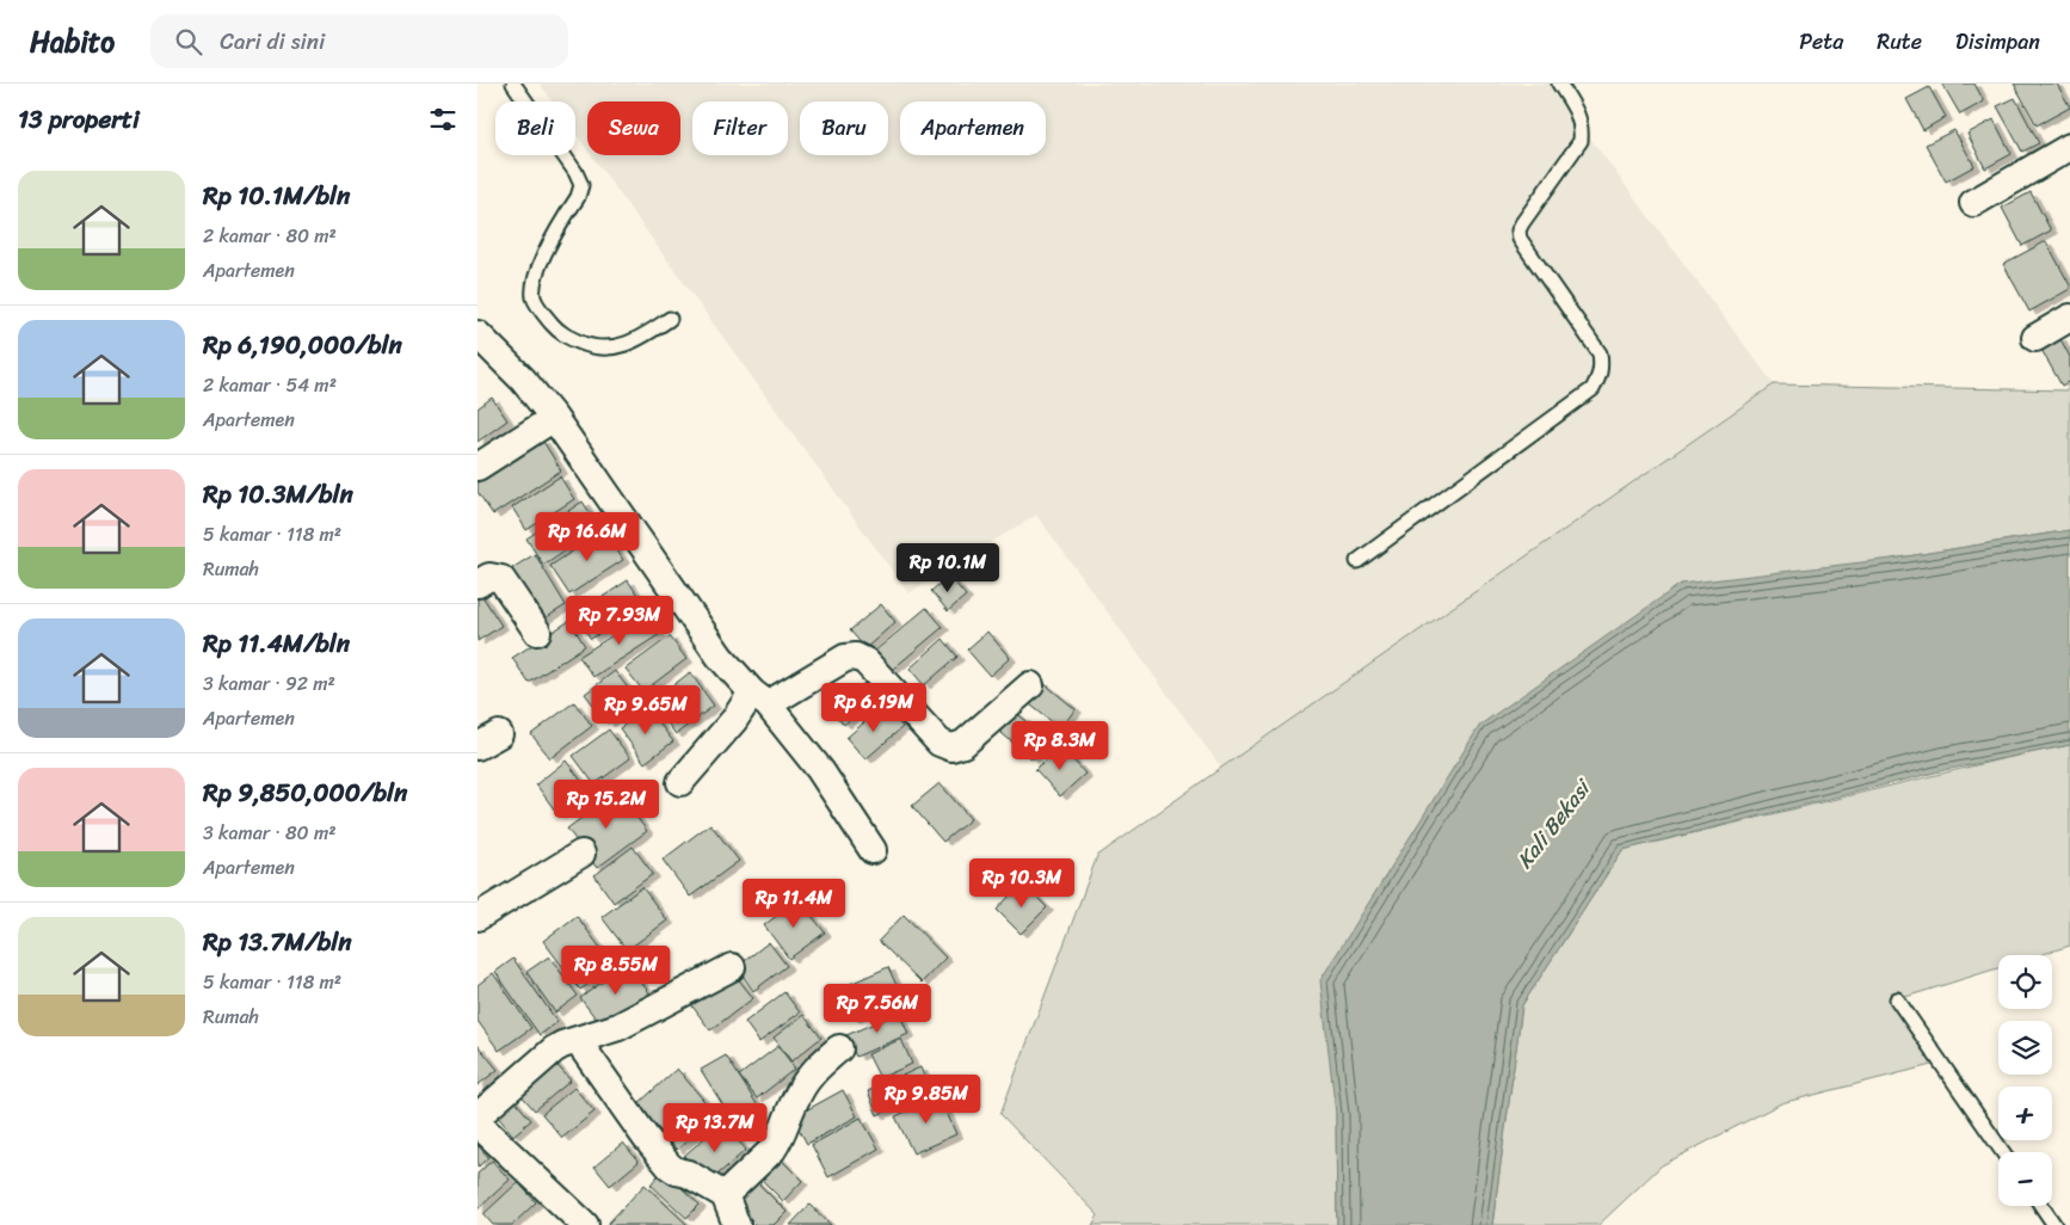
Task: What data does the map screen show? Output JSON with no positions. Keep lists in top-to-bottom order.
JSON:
{
  "water": ["Kali Bekasi"],
  "page": {
    "header": "Habito",
    "search": "Cari di sini",
    "nav": ["Peta", "Rute", "Disimpan"],
    "heading": "13 properti",
    "chip": [
      "Beli",
      "Sewa",
      "Filter",
      "Baru",
      "Apartemen"
    ],
    "list": [
      {
        "name": "Rp 10.1M/bln",
        "note": "2 kamar · 80 m² · Apartemen"
      },
      {
        "name": "Rp 6,190,000/bln",
        "note": "2 kamar · 54 m² · Apartemen"
      },
      {
        "name": "Rp 10.3M/bln",
        "note": "5 kamar · 118 m² · Rumah"
      },
      {
        "name": "Rp 11.4M/bln",
        "note": "3 kamar · 92 m² · Apartemen"
      },
      {
        "name": "Rp 9,850,000/bln",
        "note": "3 kamar · 80 m² · Apartemen"
      },
      {
        "name": "Rp 13.7M/bln",
        "note": "5 kamar · 118 m² · Rumah"
      }
    ],
    "price": [
      "Rp 16.6M",
      "Rp 10.1M",
      "Rp 7.93M",
      "Rp 6.19M",
      "Rp 9.65M",
      "Rp 8.3M",
      "Rp 15.2M",
      "Rp 10.3M",
      "Rp 11.4M",
      "Rp 8.55M",
      "Rp 7.56M",
      "Rp 9.85M",
      "Rp 13.7M"
    ],
    "map_buttons": ["+", "−"]
  }
}
